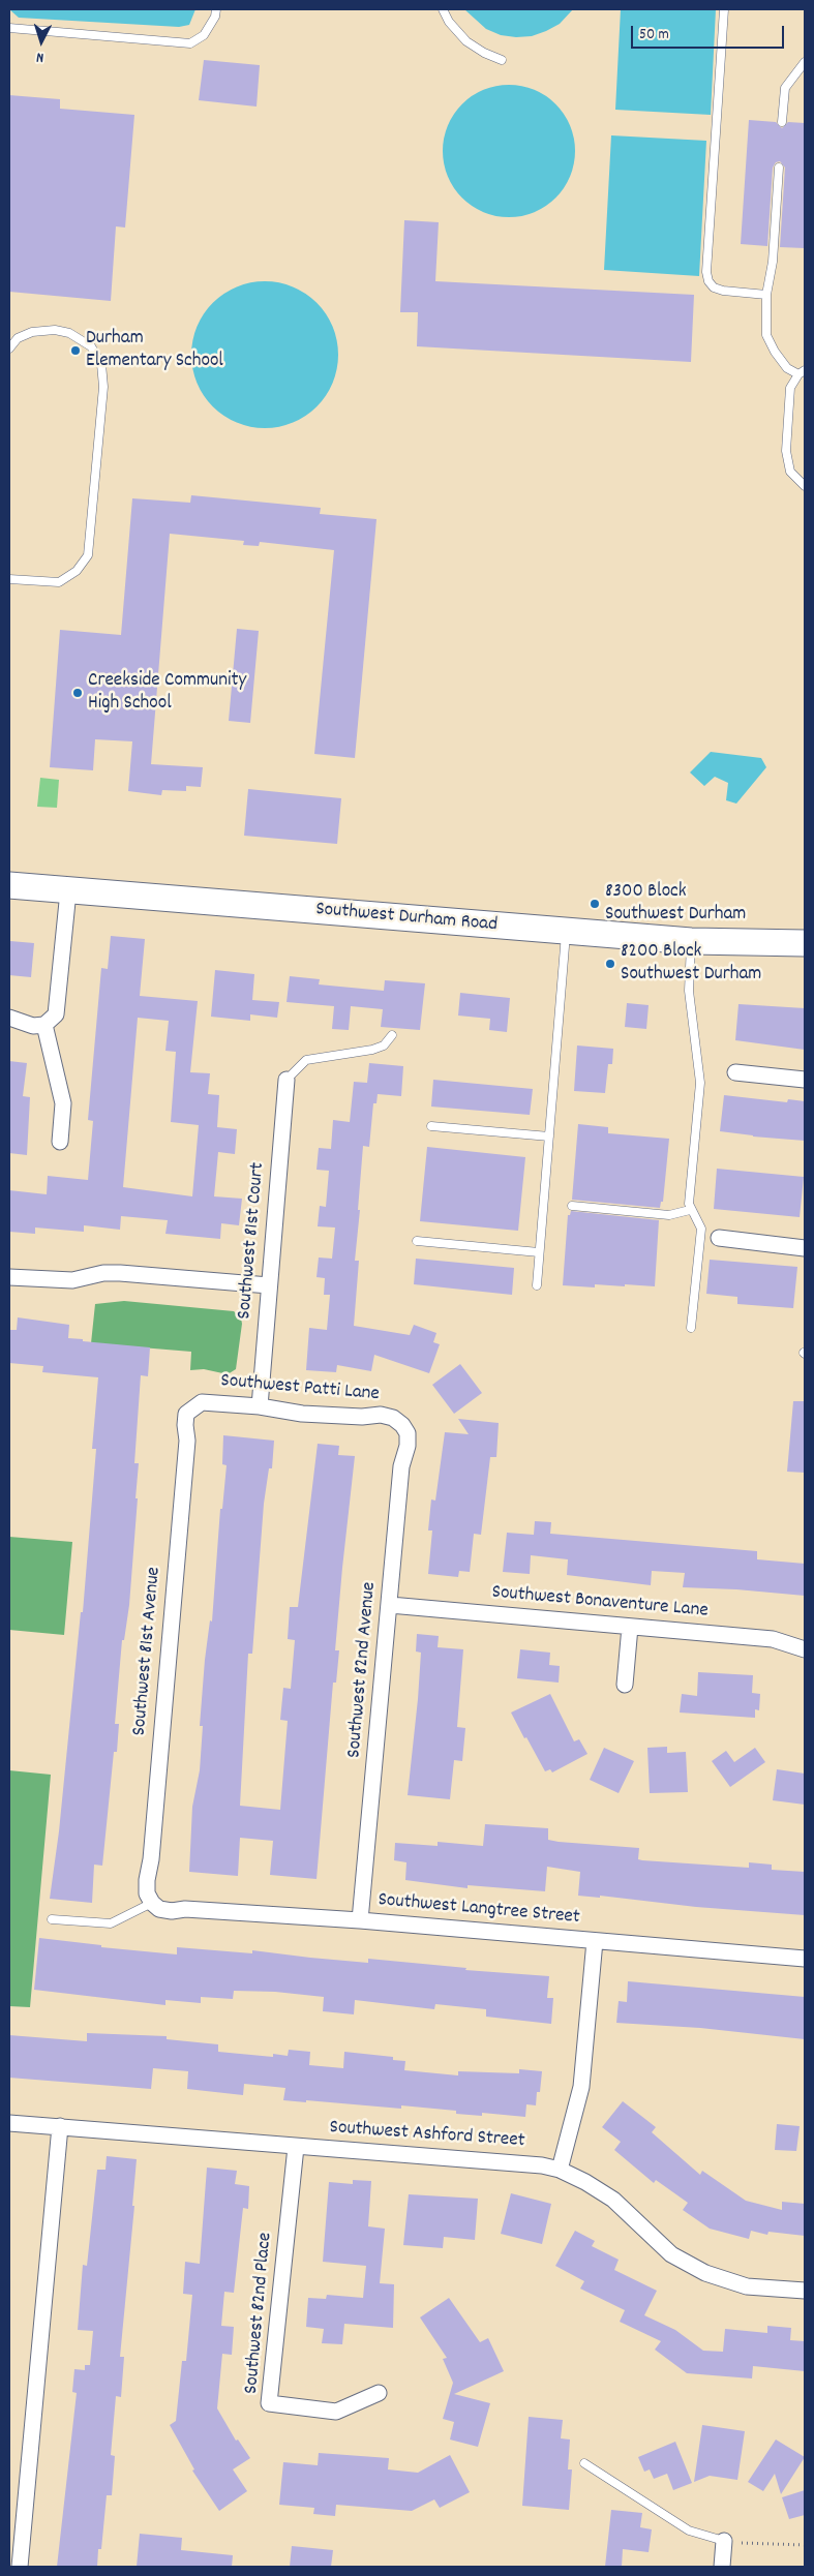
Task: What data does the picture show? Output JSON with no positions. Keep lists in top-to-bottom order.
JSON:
{
  "streets": {
    "main road": ["Southwest Durham Road"],
    "street": [
      "Southwest 81st Court",
      "Southwest Patti Lane",
      "Southwest Bonaventure Lane",
      "Southwest 81st Avenue",
      "Southwest 82nd Avenue",
      "Southwest Langtree Street",
      "Southwest Ashford Street",
      "Southwest 82nd Place"
    ]
  },
  "crossings": [
    ["Southwest 81st Court", "Southwest Patti Lane"],
    ["Southwest Patti Lane", "Southwest 81st Avenue"],
    ["Southwest Patti Lane", "Southwest 82nd Avenue"],
    ["Southwest Bonaventure Lane", "Southwest 82nd Avenue"],
    ["Southwest 81st Avenue", "Southwest Langtree Street"],
    ["Southwest 82nd Avenue", "Southwest Langtree Street"],
    ["Southwest Ashford Street", "Southwest 82nd Place"]
  ],
  "places": [
    "Durham Elementary School",
    "Creekside Community High School",
    "8300 Block Southwest Durham",
    "8200 Block Southwest Durham"
  ],
  "scale_bar": "50 m",
  "north": "bottom"
}
